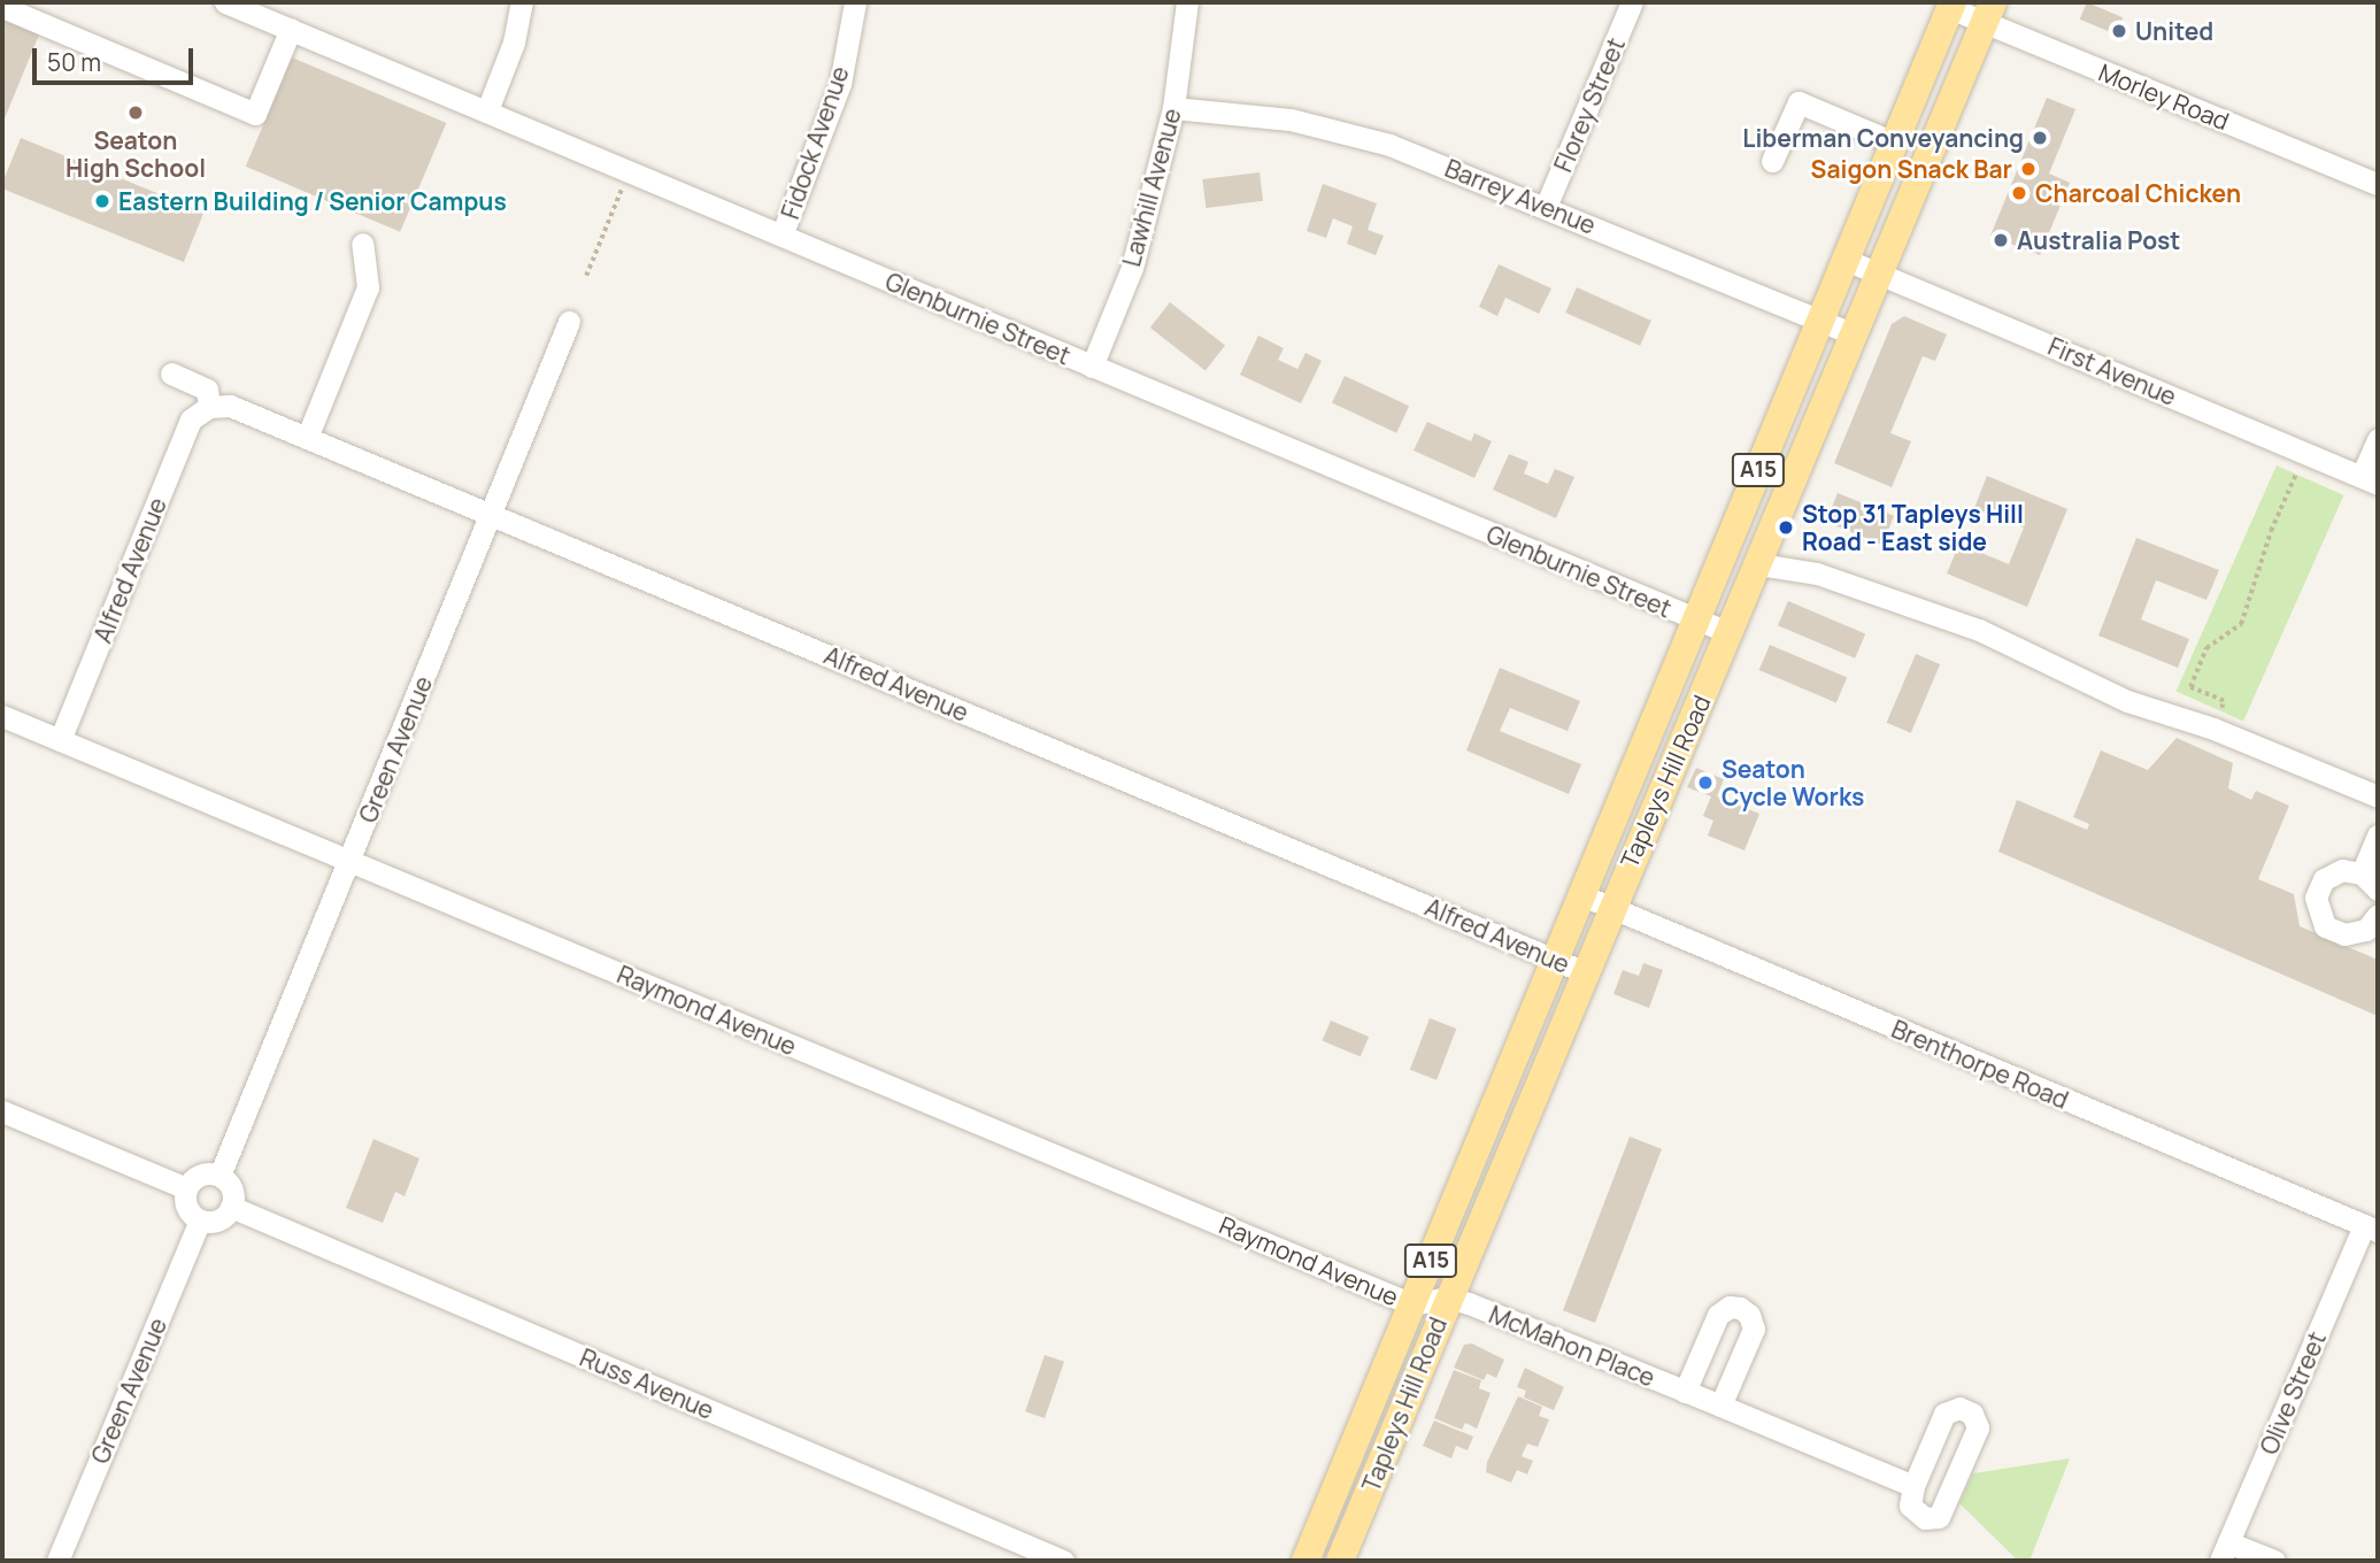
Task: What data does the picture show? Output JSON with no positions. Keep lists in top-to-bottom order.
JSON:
{
  "streets": {
    "main road": ["A15", "Tapleys Hill Road"],
    "street": [
      "Morley Road",
      "Florey Street",
      "Fidock Avenue",
      "Lawhill Avenue",
      "Barrey Avenue",
      "Glenburnie Street",
      "First Avenue",
      "Alfred Avenue",
      "Green Avenue",
      "Raymond Avenue",
      "Brenthorpe Road",
      "McMahon Place",
      "Russ Avenue",
      "Olive Street"
    ]
  },
  "crossings": [
    ["Morley Road", "Tapleys Hill Road"],
    ["Florey Street", "Barrey Avenue"],
    ["Fidock Avenue", "Glenburnie Street"],
    ["Lawhill Avenue", "Barrey Avenue"],
    ["Lawhill Avenue", "Glenburnie Street"],
    ["Barrey Avenue", "Tapleys Hill Road"],
    ["Glenburnie Street", "Tapleys Hill Road"],
    ["First Avenue", "Tapleys Hill Road"],
    ["Alfred Avenue", "Green Avenue"],
    ["Alfred Avenue", "Tapleys Hill Road"],
    ["Alfred Avenue", "Raymond Avenue"],
    ["Green Avenue", "Raymond Avenue"],
    ["Green Avenue", "Russ Avenue"],
    ["Tapleys Hill Road", "Raymond Avenue"],
    ["Tapleys Hill Road", "Brenthorpe Road"],
    ["Tapleys Hill Road", "McMahon Place"],
    ["Brenthorpe Road", "Olive Street"]
  ],
  "places": [
    "United",
    "Seaton High School",
    "Liberman Conveyancing",
    "Saigon Snack Bar",
    "Charcoal Chicken",
    "Eastern Building / Senior Campus",
    "Australia Post",
    "Stop 31 Tapleys Hill Road - East side",
    "Seaton Cycle Works"
  ],
  "scale_bar": "50 m"
}
